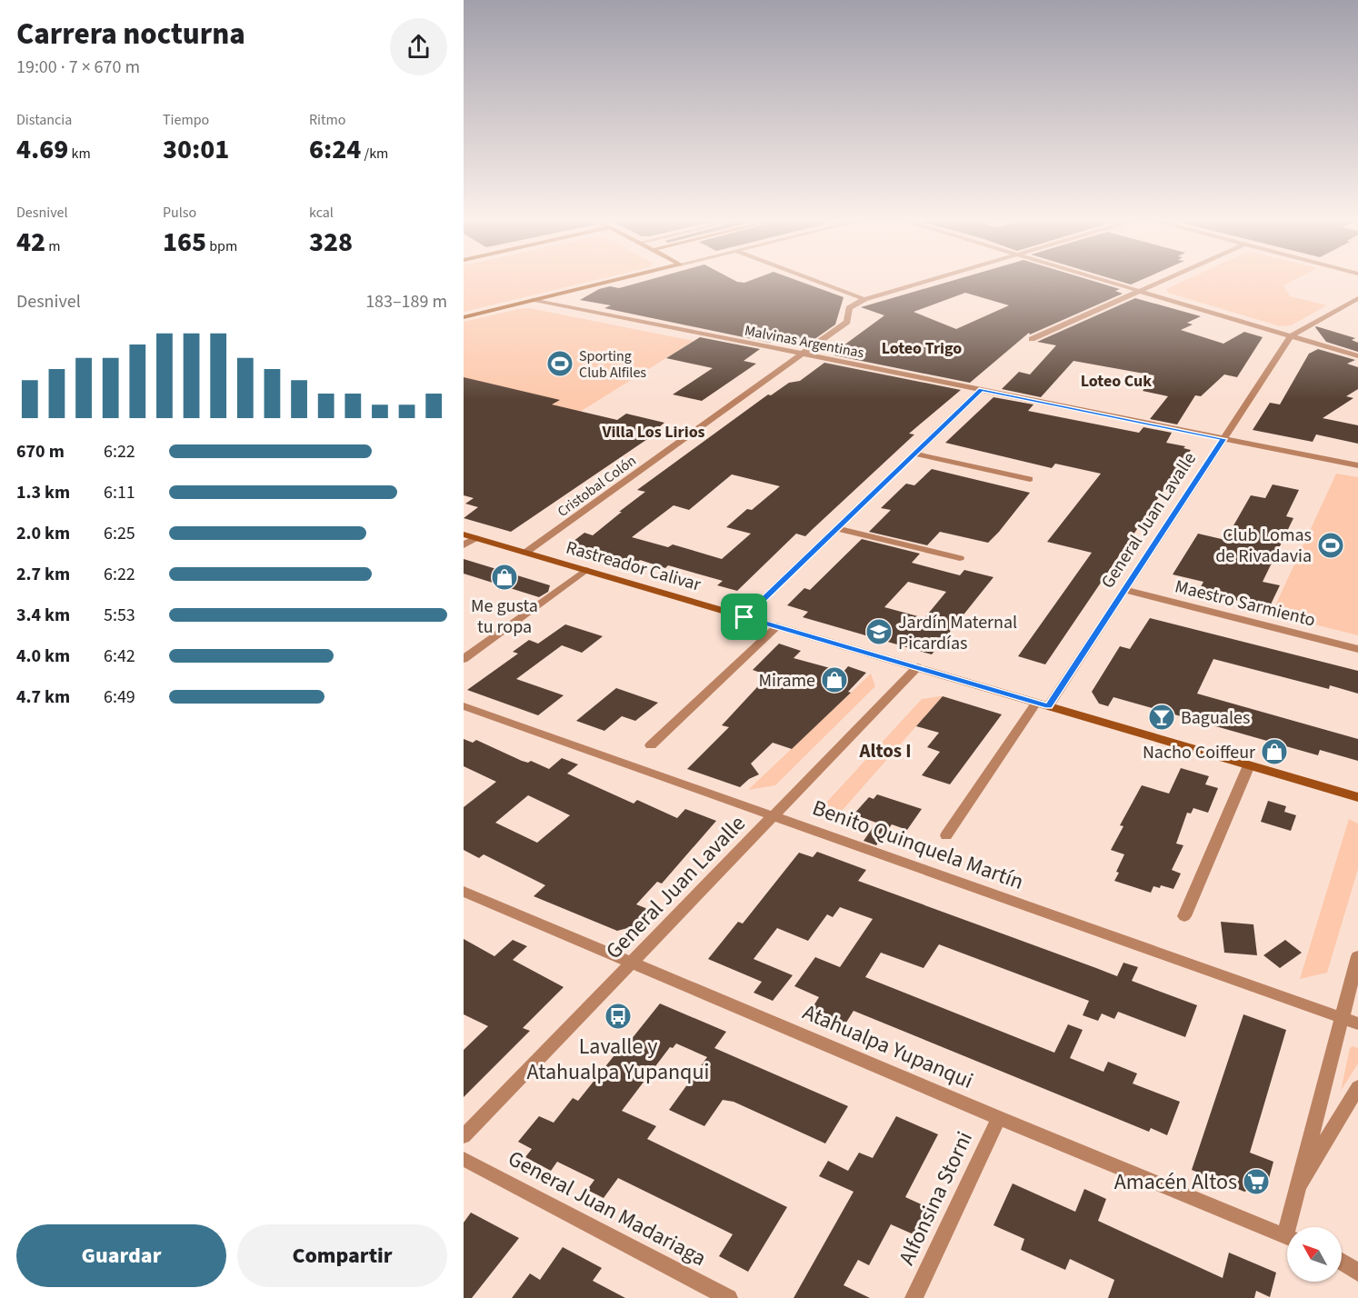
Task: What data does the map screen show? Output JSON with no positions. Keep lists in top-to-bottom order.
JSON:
{
  "streets": {
    "street": [
      "Malvinas Argentinas",
      "Cristobal Colón",
      "General Juan Lavalle",
      "Rastreador Calivar",
      "Maestro Sarmiento",
      "Benito Quinquela Martín",
      "Atahualpa Yupanqui",
      "Alfonsina Storni",
      "General Juan Madariaga"
    ]
  },
  "crossings": [
    ["Malvinas Argentinas", "Cristobal Colón"],
    ["Malvinas Argentinas", "General Juan Lavalle"],
    ["Cristobal Colón", "Rastreador Calivar"],
    ["General Juan Lavalle", "Rastreador Calivar"],
    ["General Juan Lavalle", "Maestro Sarmiento"],
    ["General Juan Lavalle", "Benito Quinquela Martín"],
    ["General Juan Lavalle", "Atahualpa Yupanqui"],
    ["Atahualpa Yupanqui", "Alfonsina Storni"]
  ],
  "districts": [
    "Loteo Trigo",
    "Loteo Cuk",
    "Villa Los Lirios",
    "Altos I"
  ],
  "places": {
    "sports": ["Sporting Club Alfiles", "Club Lomas de Rivadavia"],
    "shop": ["Me gusta tu ropa", "Mirame", "Nacho Coiffeur"],
    "school or university": ["Jardín Maternal Picardías"],
    "bar": ["Baguales"],
    "bus stop": ["Lavalle y Atahualpa Yupanqui"],
    "supermarket": ["Amacén Altos"]
  },
  "north": "top left",
  "page": {
    "heading": ["Carrera nocturna", "19:00 · 7 × 670 m"],
    "stats": [
      ["Distancia", "4.69 km"],
      ["Tiempo", "30:01"],
      ["Ritmo", "6:24 /km"],
      ["Desnivel", "42 m"],
      ["Pulso", "165 bpm"],
      ["kcal", "328"]
    ],
    "chart": ["Desnivel", "183–189 m"],
    "list": [
      {
        "name": "670 m",
        "note": "6:22"
      },
      {
        "name": "1.3 km",
        "note": "6:11"
      },
      {
        "name": "2.0 km",
        "note": "6:25"
      },
      {
        "name": "2.7 km",
        "note": "6:22"
      },
      {
        "name": "3.4 km",
        "note": "5:53"
      },
      {
        "name": "4.0 km",
        "note": "6:42"
      },
      {
        "name": "4.7 km",
        "note": "6:49"
      }
    ],
    "buttons": ["Guardar", "Compartir"]
  }
}
